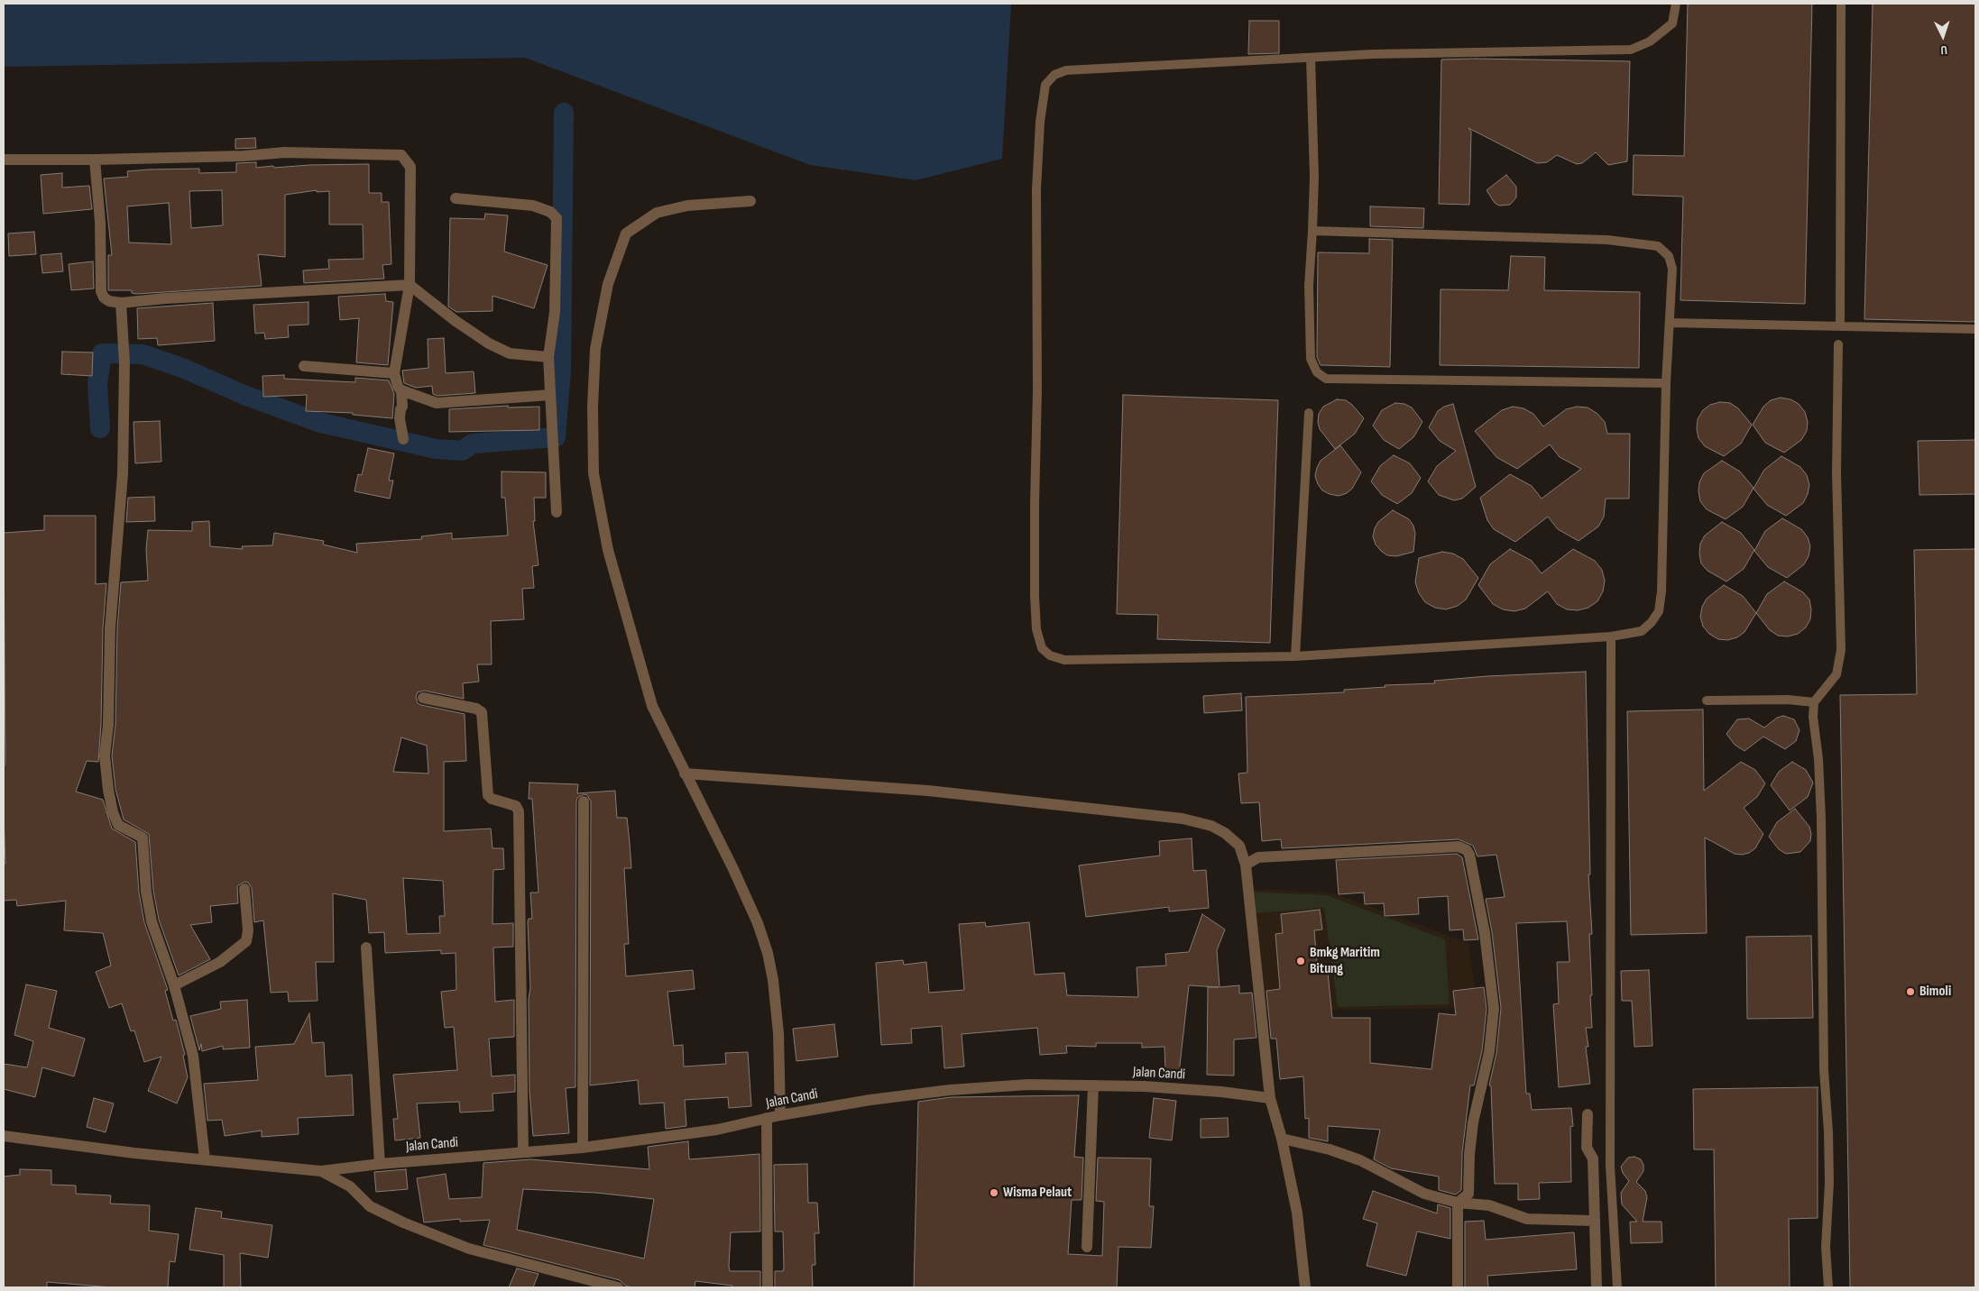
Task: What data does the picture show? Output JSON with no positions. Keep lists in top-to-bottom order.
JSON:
{
  "streets": {
    "street": ["Jalan Candi"]
  },
  "places": ["Bmkg Maritim Bitung", "Bimoli", "Wisma Pelaut"],
  "north": "bottom"
}
